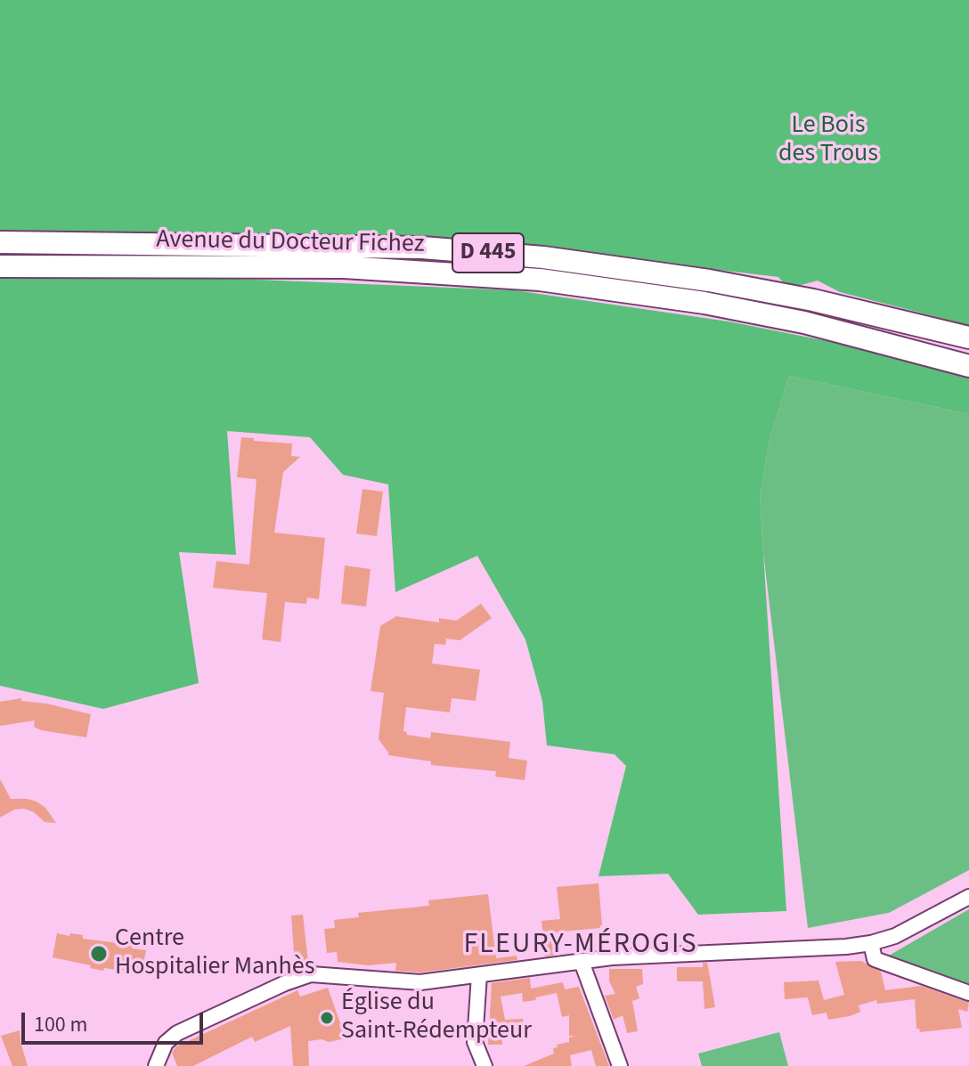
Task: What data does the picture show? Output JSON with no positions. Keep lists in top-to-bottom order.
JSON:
{
  "streets": {
    "main road": ["Avenue du Docteur Fichez", "D 445"]
  },
  "districts": ["FLEURY-MÉROGIS"],
  "parks": ["Le Bois des Trous"],
  "places": ["Centre Hospitalier Manhès", "Église du Saint-Rédempteur"],
  "scale_bar": "100 m"
}
